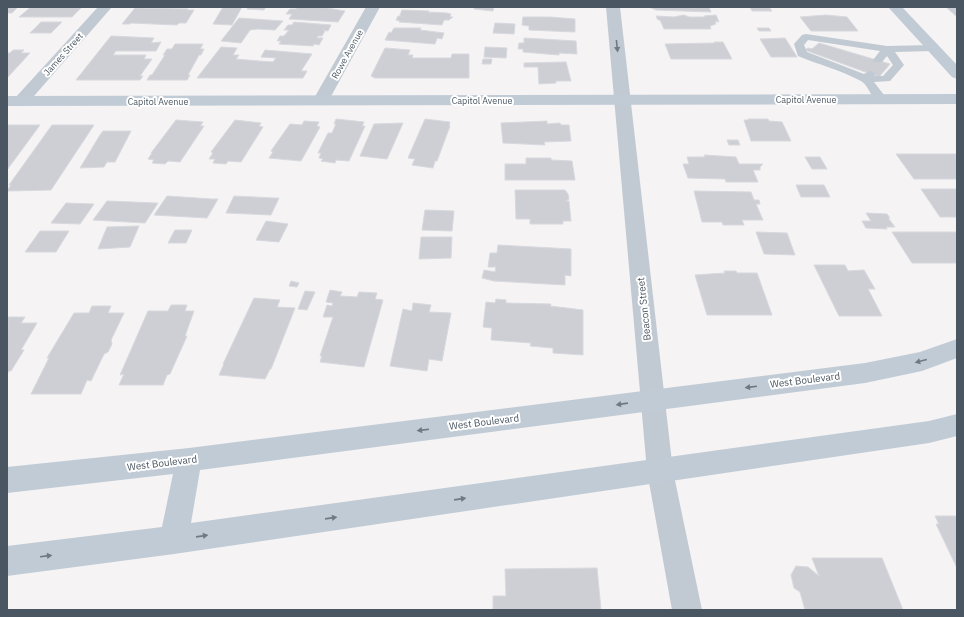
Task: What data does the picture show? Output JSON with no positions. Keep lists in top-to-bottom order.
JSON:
{
  "streets": {
    "main road": ["Capitol Avenue", "West Boulevard"],
    "street": ["James Street", "Rowe Avenue", "Beacon Street"]
  },
  "crossings": [
    ["James Street", "Capitol Avenue"],
    ["Rowe Avenue", "Capitol Avenue"],
    ["Capitol Avenue", "Beacon Street"],
    ["Beacon Street", "West Boulevard"]
  ]
}
